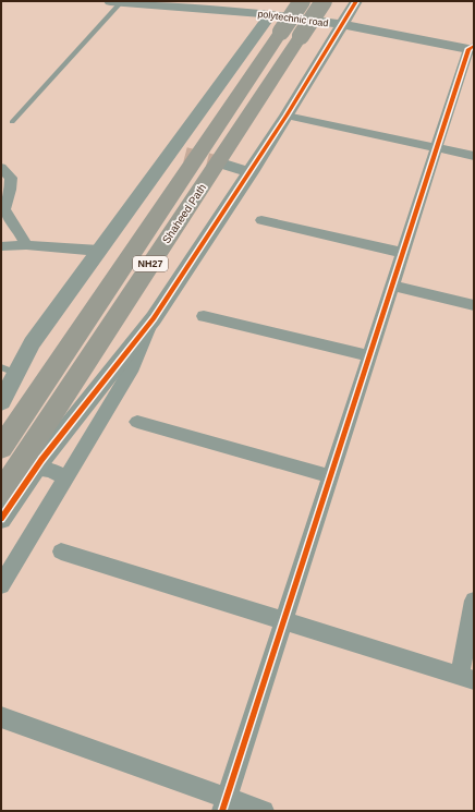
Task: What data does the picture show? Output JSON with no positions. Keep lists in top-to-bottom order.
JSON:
{
  "streets": {
    "highway": ["Shaheed Path", "NH27"],
    "street": ["polytechnic road"]
  },
  "crossings": [
    ["polytechnic road", "Shaheed Path"]
  ]
}
